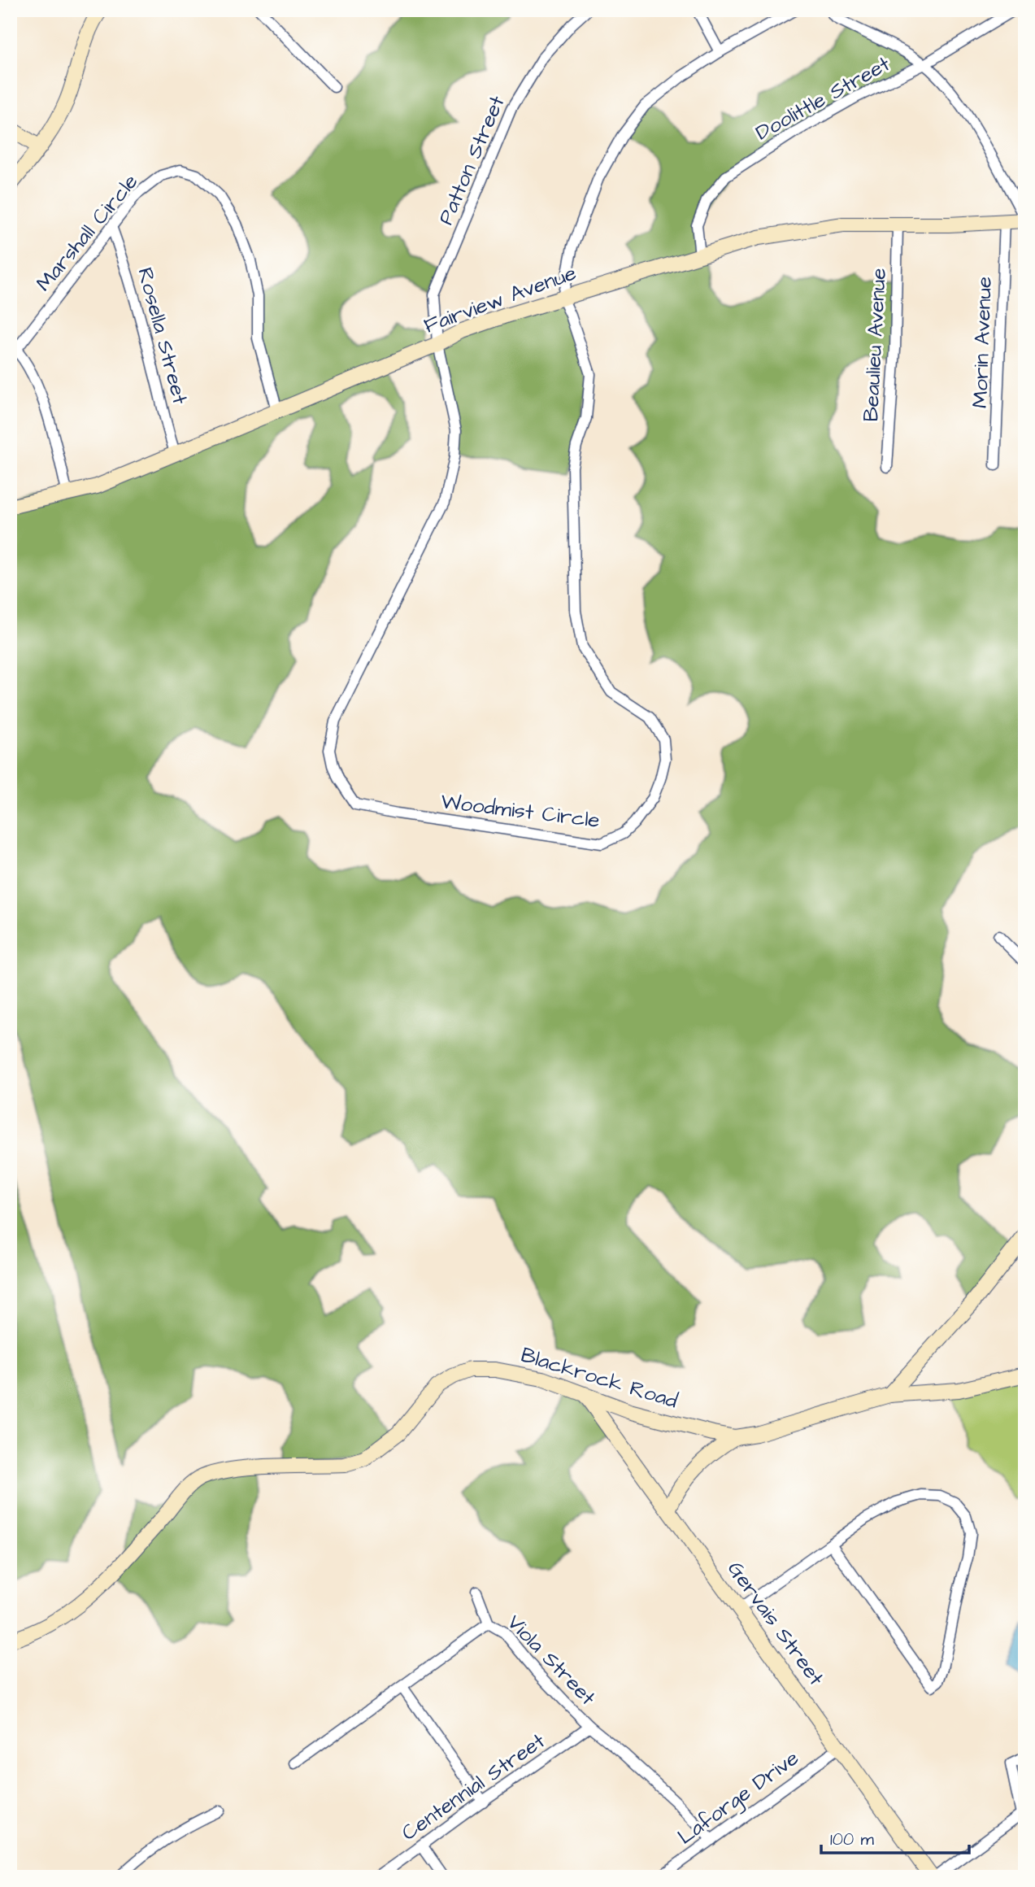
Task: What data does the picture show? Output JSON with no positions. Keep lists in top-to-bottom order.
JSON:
{
  "streets": {
    "street": [
      "Doolittle Street",
      "Patton Street",
      "Marshall Circle",
      "Fairview Avenue",
      "Rosella Street",
      "Morin Avenue",
      "Beaulieu Avenue",
      "Woodmist Circle",
      "Blackrock Road",
      "Gervais Street",
      "Viola Street",
      "Centennial Street",
      "Laforge Drive"
    ]
  },
  "crossings": [
    ["Doolittle Street", "Fairview Avenue"],
    ["Patton Street", "Fairview Avenue"],
    ["Patton Street", "Woodmist Circle"],
    ["Marshall Circle", "Fairview Avenue"],
    ["Marshall Circle", "Rosella Street"],
    ["Fairview Avenue", "Rosella Street"],
    ["Fairview Avenue", "Morin Avenue"],
    ["Fairview Avenue", "Beaulieu Avenue"],
    ["Fairview Avenue", "Woodmist Circle"],
    ["Blackrock Road", "Gervais Street"],
    ["Gervais Street", "Laforge Drive"],
    ["Viola Street", "Centennial Street"],
    ["Viola Street", "Laforge Drive"]
  ],
  "scale_bar": "100 m"
}
